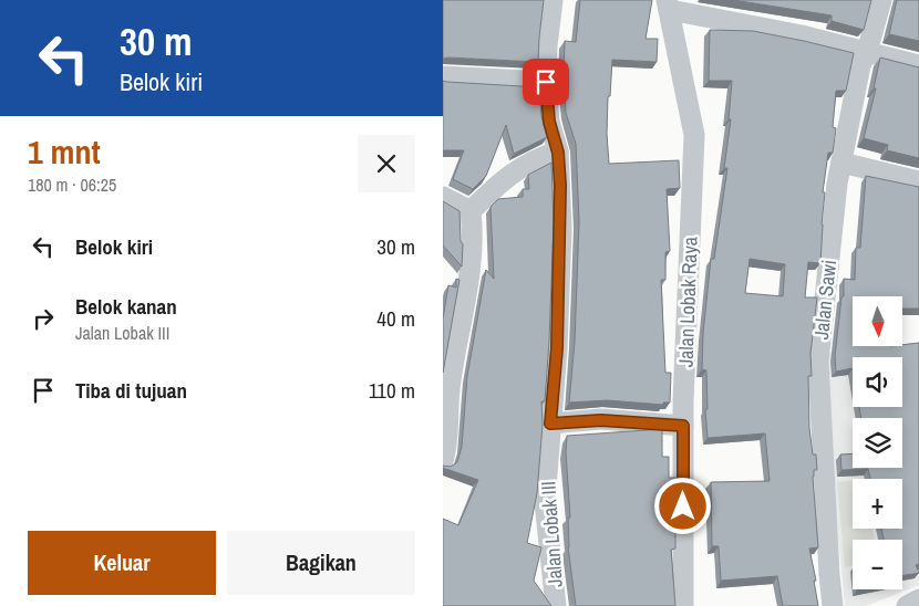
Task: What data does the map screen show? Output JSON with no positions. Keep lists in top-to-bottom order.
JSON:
{
  "streets": {
    "street": ["Jalan Sawi", "Jalan Lobak Raya", "Jalan Lobak III"]
  },
  "north": "bottom",
  "page": {
    "turn": ["30 m", "Belok kiri"],
    "heading": ["1 mnt", "180 m · 06:25"],
    "list": [
      {
        "name": "Belok kiri",
        "value": "30 m"
      },
      {
        "name": "Belok kanan",
        "note": "Jalan Lobak III",
        "value": "40 m"
      },
      {
        "name": "Tiba di tujuan",
        "value": "110 m"
      }
    ],
    "map_buttons": ["+", "−"],
    "buttons": ["Keluar", "Bagikan"]
  }
}
